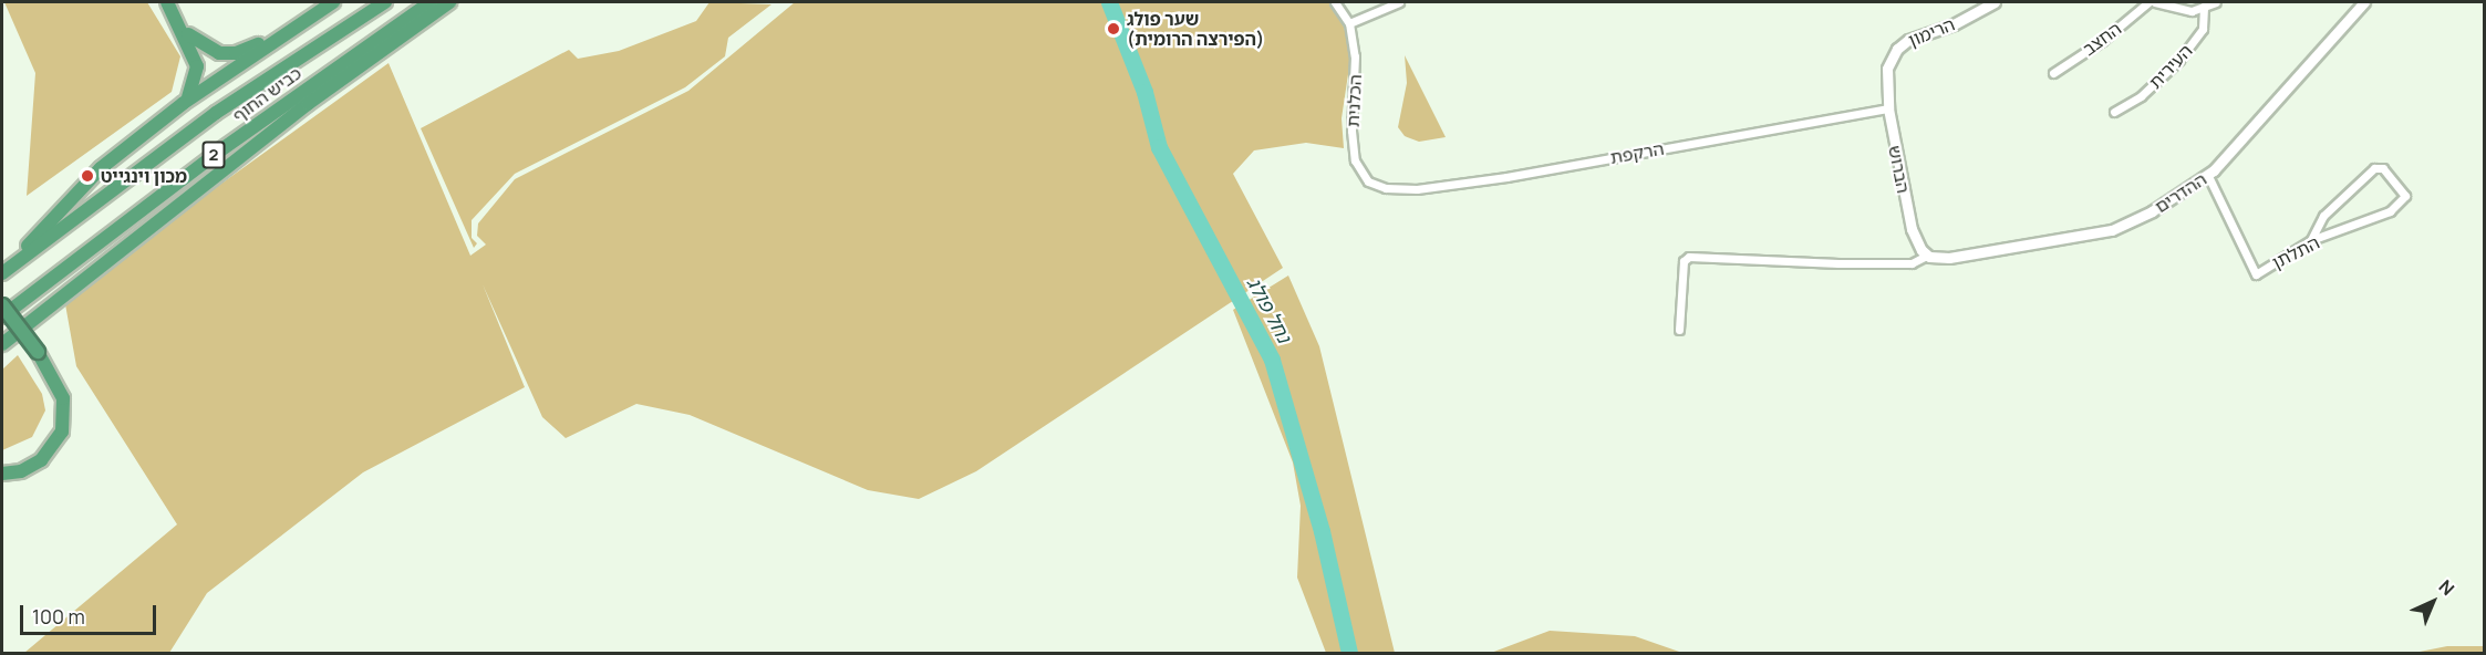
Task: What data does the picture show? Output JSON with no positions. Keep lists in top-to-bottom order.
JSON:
{
  "streets": {
    "highway": ["כביש החוף", "2"],
    "street": [
      "הרימון",
      "החצב",
      "העירית",
      "הכלנית",
      "הרקפת",
      "הברוש",
      "ההדרים",
      "התלתן"
    ]
  },
  "crossings": [
    ["הרימון", "הברוש"],
    ["הכלנית", "הרקפת"],
    ["הרקפת", "הברוש"],
    ["הברוש", "ההדרים"],
    ["ההדרים", "התלתן"]
  ],
  "water": ["נחל פולג"],
  "places": ["שער פולג (הפירצה הרומית)", "מכון וינגייט"],
  "scale_bar": "100 m",
  "north": "top right"
}
